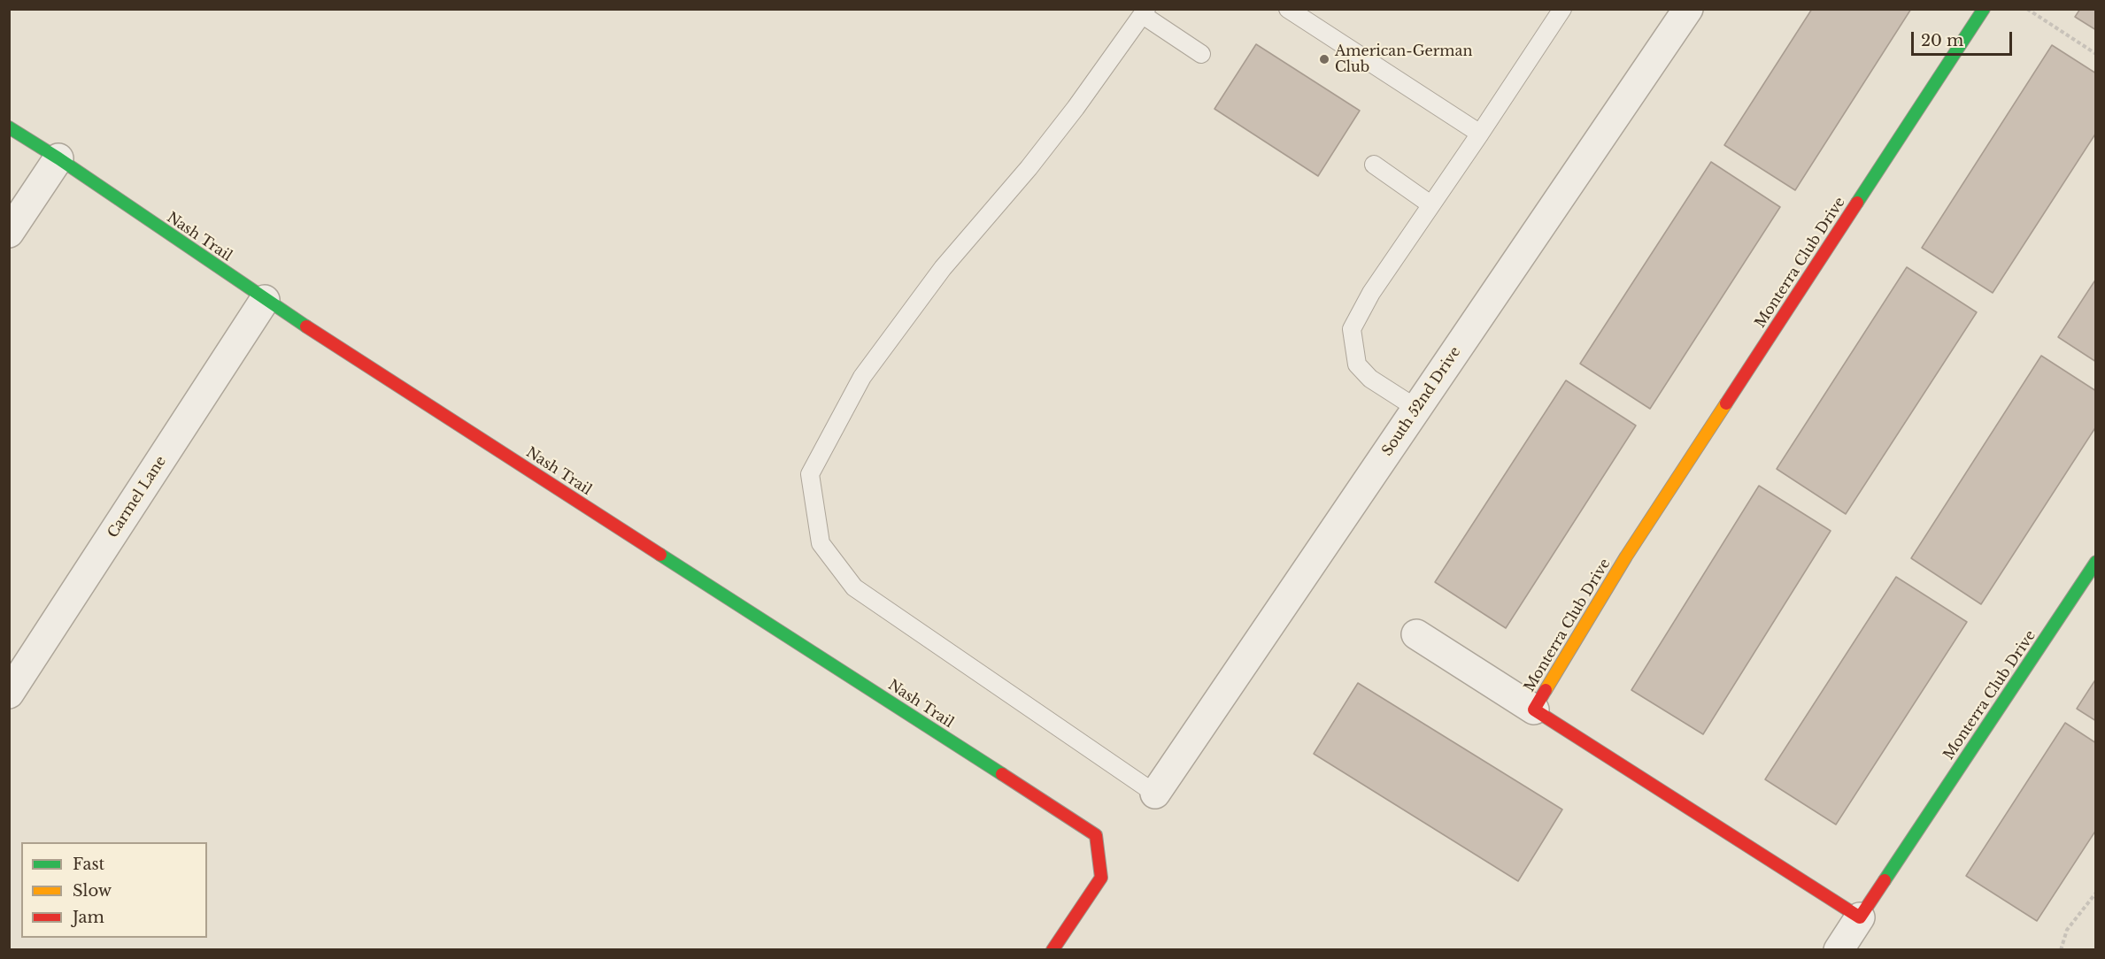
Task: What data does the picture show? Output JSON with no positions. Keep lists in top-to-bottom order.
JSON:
{
  "streets": {
    "street": [
      "Nash Trail",
      "Monterra Club Drive",
      "South 52nd Drive",
      "Carmel Lane"
    ]
  },
  "crossings": [
    ["Nash Trail", "Carmel Lane"]
  ],
  "places": ["American-German Club"],
  "legend": ["Fast", "Slow", "Jam"],
  "scale_bar": "20 m"
}
